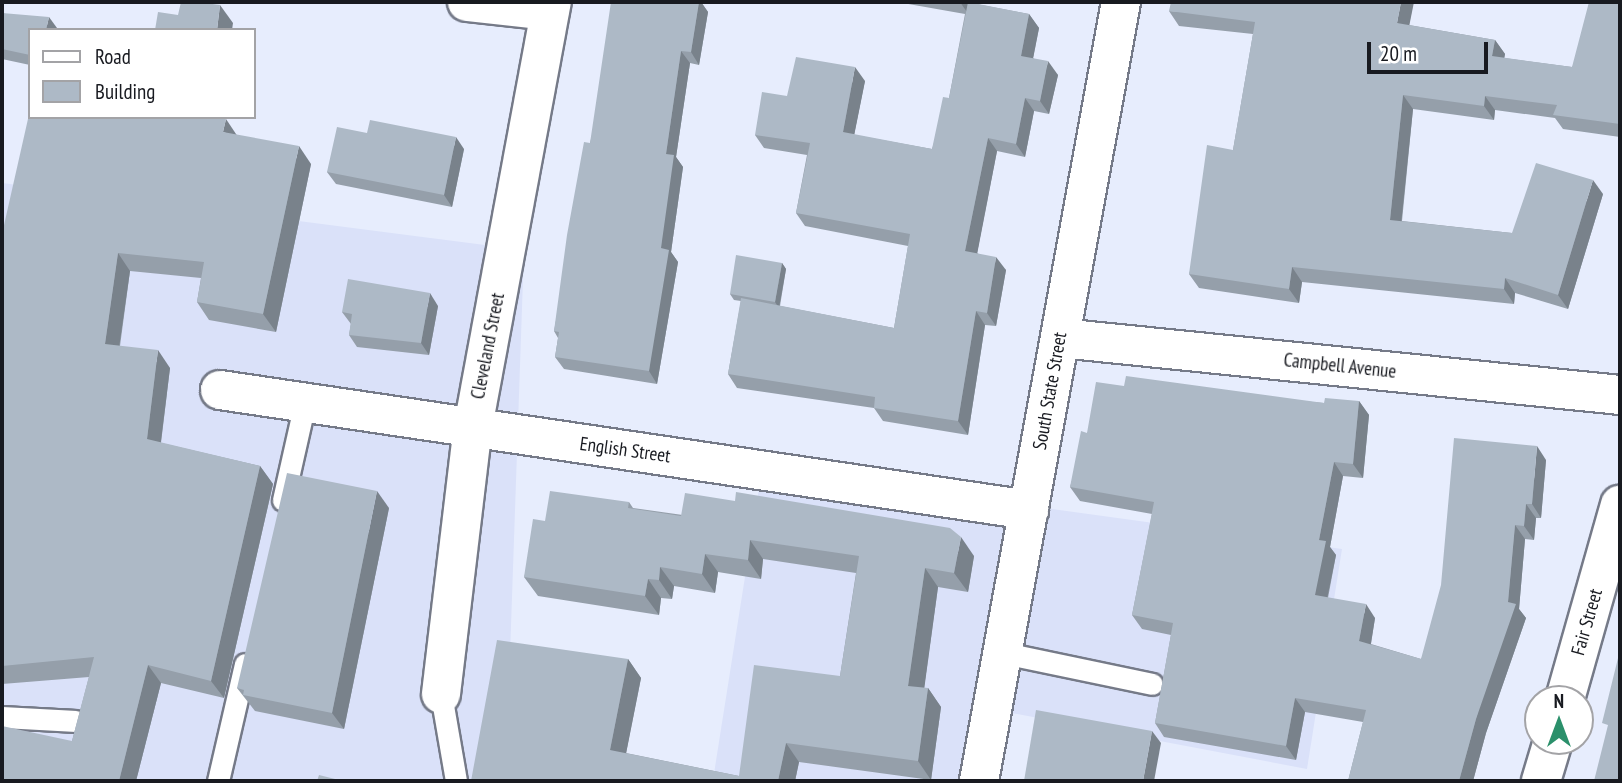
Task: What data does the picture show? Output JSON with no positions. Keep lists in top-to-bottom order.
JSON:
{
  "streets": {
    "street": [
      "Cleveland Street",
      "Campbell Avenue",
      "South State Street",
      "English Street",
      "Fair Street"
    ]
  },
  "crossings": [
    ["Cleveland Street", "English Street"],
    ["Campbell Avenue", "South State Street"],
    ["South State Street", "English Street"]
  ],
  "legend": ["Road", "Building"],
  "scale_bar": "20 m",
  "north": "top"
}
